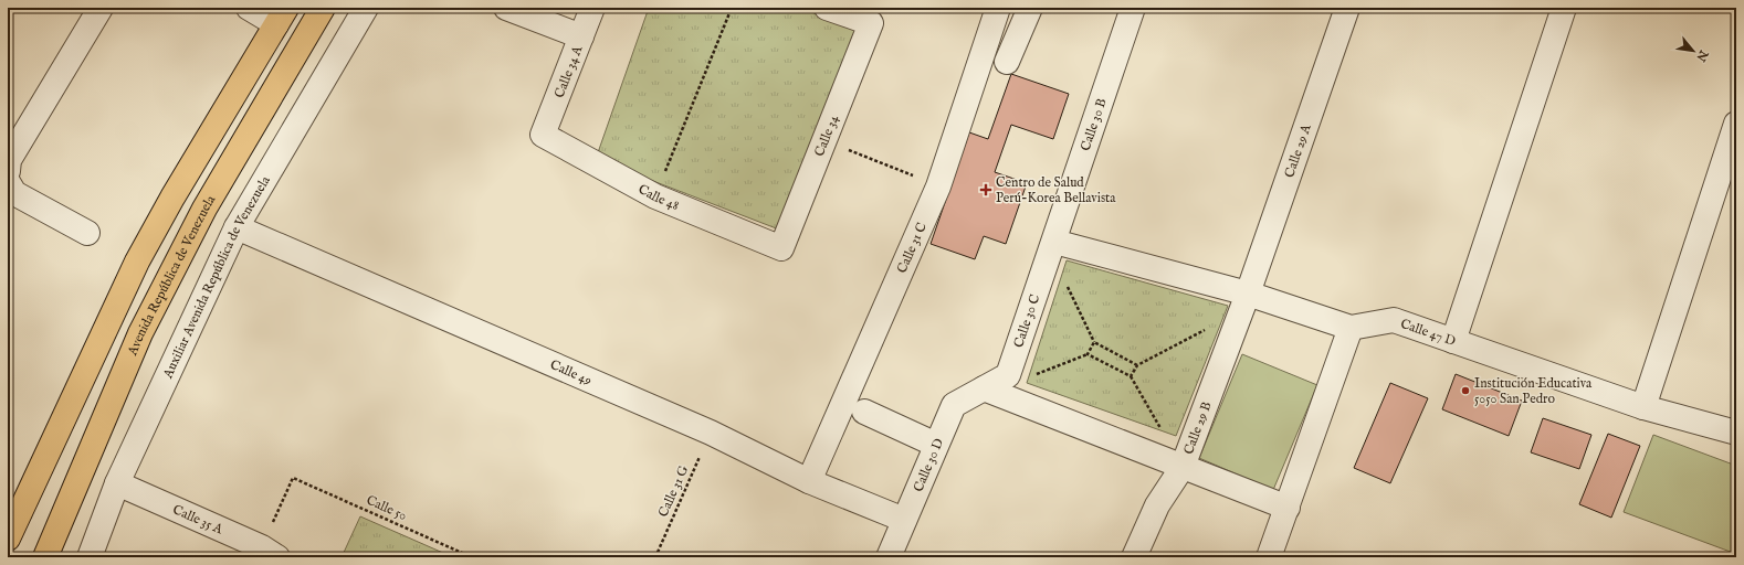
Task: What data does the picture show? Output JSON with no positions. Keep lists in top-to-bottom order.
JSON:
{
  "streets": {
    "main road": ["Avenida República de Venezuela"],
    "street": [
      "Calle 34 A",
      "Calle 30 B",
      "Calle 34",
      "Calle 29 A",
      "Calle 48",
      "Calle 31 C",
      "Auxiliar Avenida República de Venezuela",
      "Calle 30 C",
      "Calle 47 D",
      "Calle 49",
      "Calle 29 B",
      "Calle 30 D",
      "Calle 35 A"
    ],
    "path": ["Calle 31 G", "Calle 50"]
  },
  "crossings": [
    ["Calle 34 A", "Calle 48"],
    ["Calle 30 B", "Calle 30 C"],
    ["Calle 34", "Calle 48"],
    ["Calle 29 A", "Calle 29 B"],
    ["Calle 31 C", "Calle 49"],
    ["Auxiliar Avenida República de Venezuela", "Calle 49"],
    ["Auxiliar Avenida República de Venezuela", "Calle 35 A"],
    ["Calle 49", "Calle 30 D"],
    ["Calle 49", "Calle 31 G"],
    ["Calle 50", "Calle 35 A"]
  ],
  "places": {
    "health": ["Centro de Salud Perú-Korea Bellavista"],
    "other": ["Institución Educativa 5050 San Pedro"]
  },
  "north": "bottom right"
}
